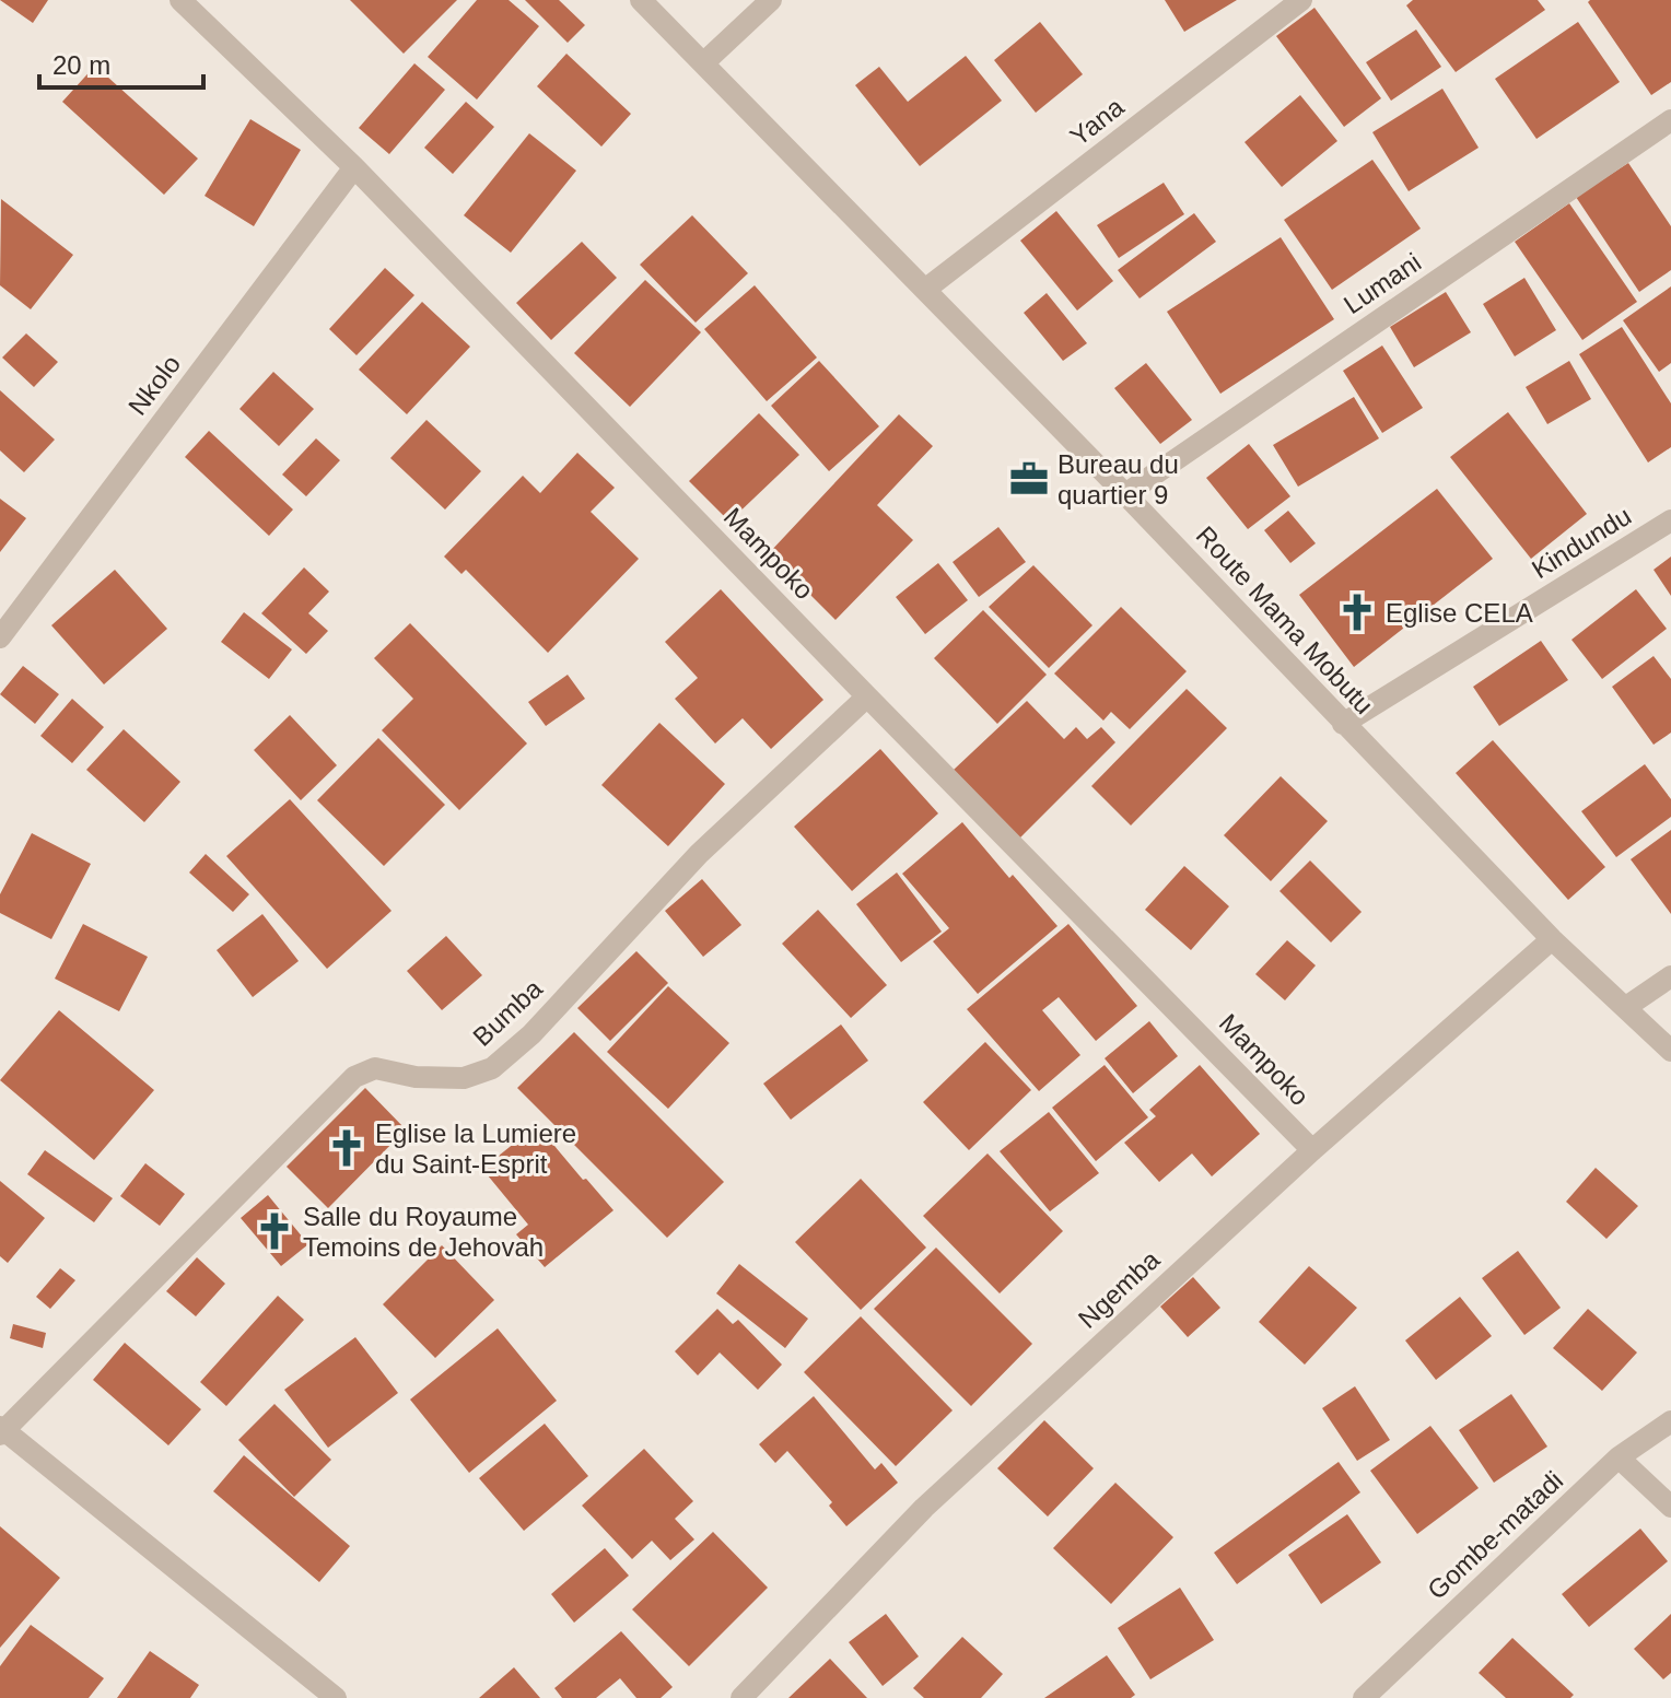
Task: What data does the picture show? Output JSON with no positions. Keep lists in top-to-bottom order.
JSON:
{
  "streets": {
    "street": [
      "Yana",
      "Lumani",
      "Nkolo",
      "Kindundu",
      "Mampoko",
      "Route Mama Mobutu",
      "Bumba",
      "Ngemba",
      "Gombe-matadi"
    ]
  },
  "crossings": [
    ["Yana", "Route Mama Mobutu"],
    ["Lumani", "Route Mama Mobutu"],
    ["Nkolo", "Mampoko"],
    ["Kindundu", "Route Mama Mobutu"],
    ["Mampoko", "Bumba"],
    ["Mampoko", "Ngemba"],
    ["Route Mama Mobutu", "Ngemba"]
  ],
  "places": {
    "office": ["Bureau du quartier 9"],
    "church": ["Eglise CELA", "Eglise la Lumiere du Saint-Esprit", "Salle du Royaume Temoins de Jehovah"]
  },
  "scale_bar": "20 m"
}
